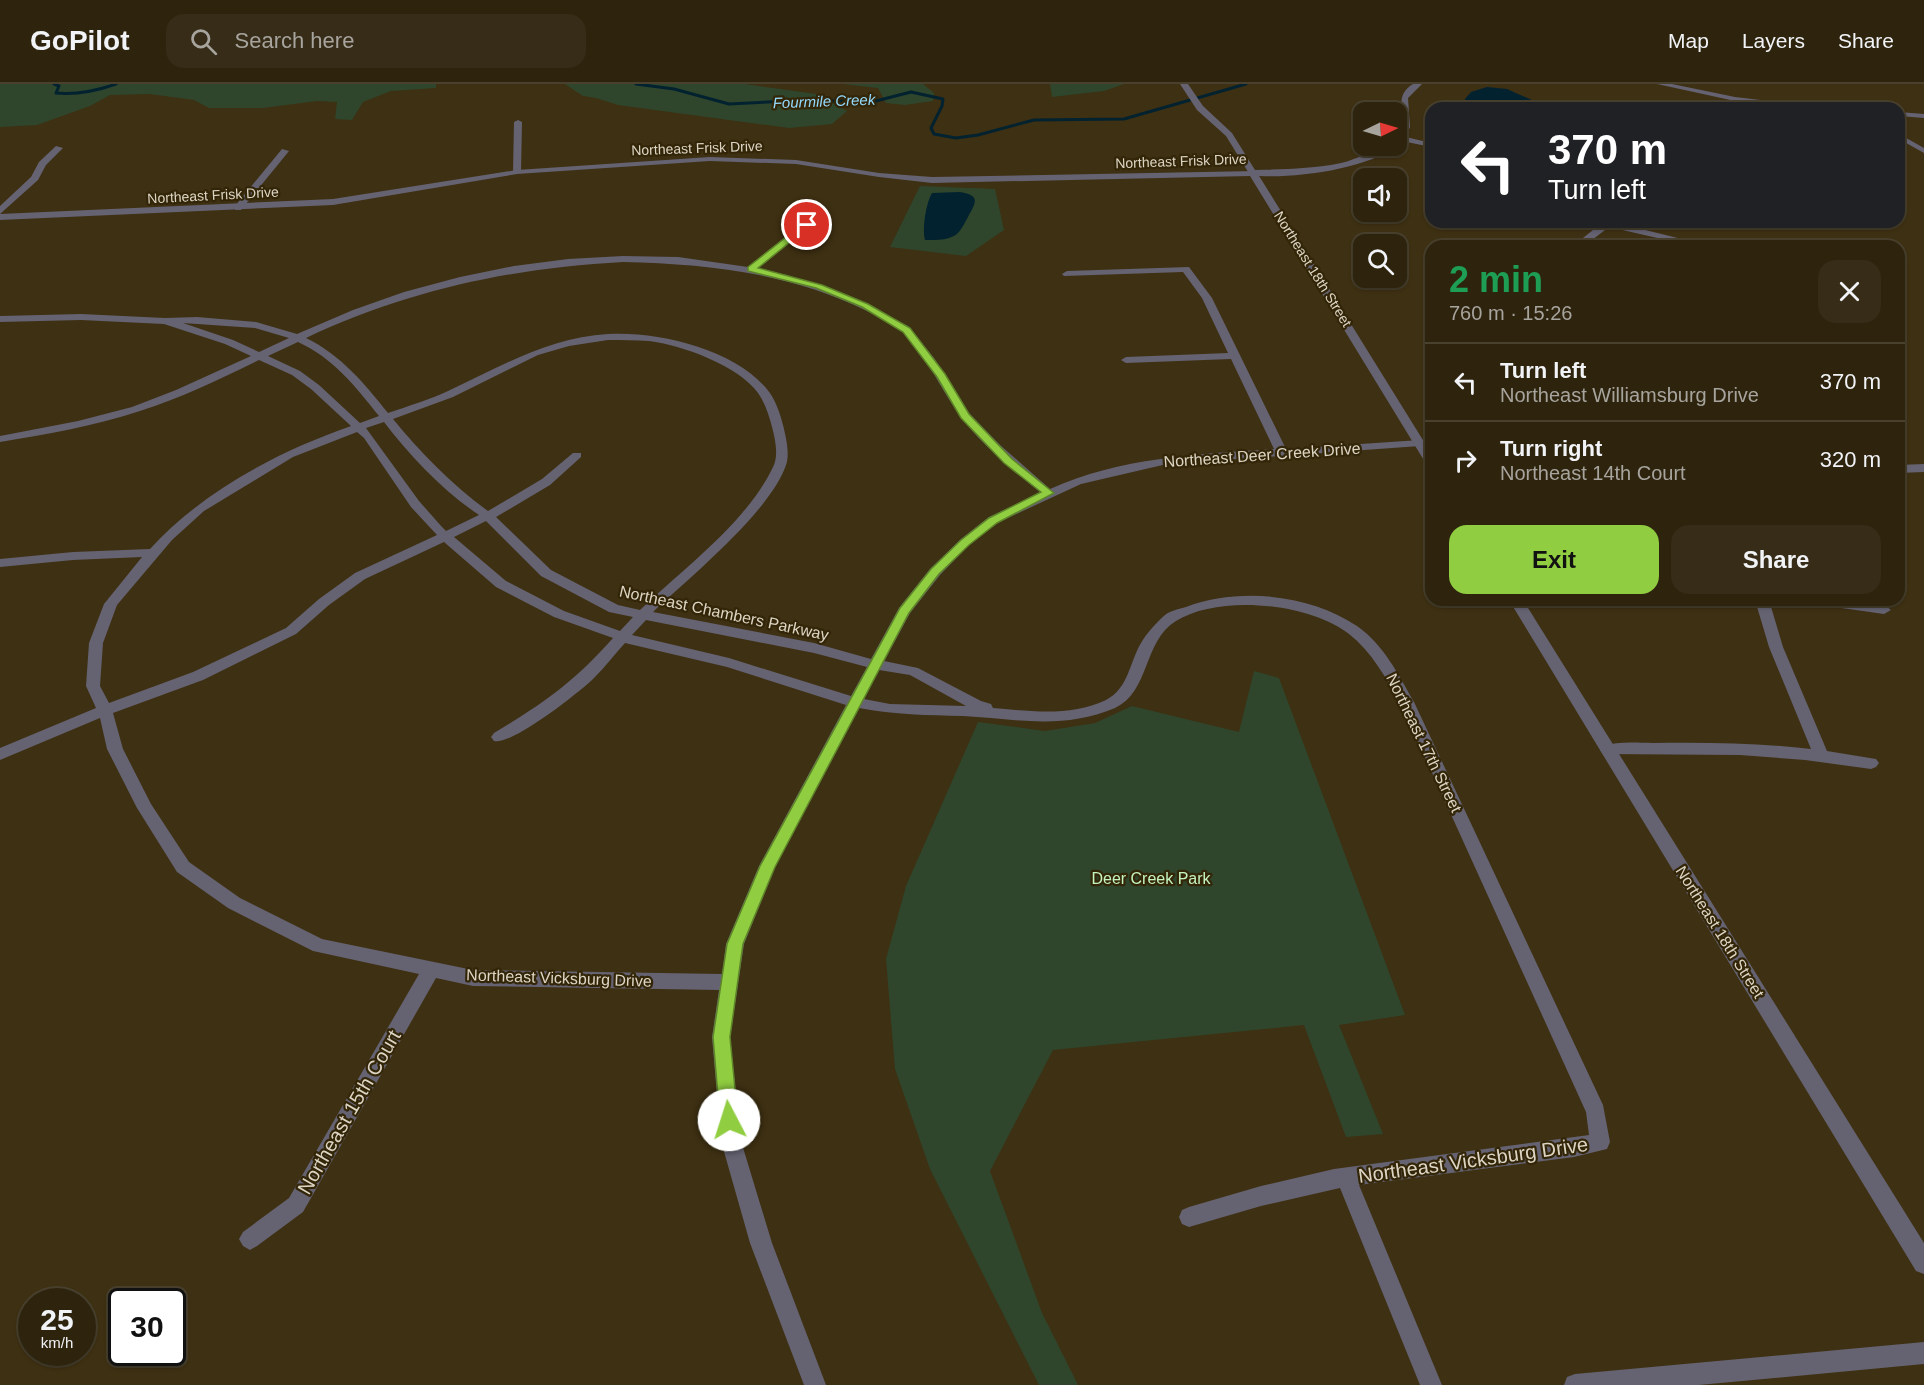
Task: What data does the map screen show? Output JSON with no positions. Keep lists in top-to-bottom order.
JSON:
{
  "streets": {
    "street": [
      "Northeast Frisk Drive",
      "Northeast 18th Street",
      "Northeast Deer Creek Drive",
      "Northeast Chambers Parkway",
      "Northeast 17th Street",
      "Northeast Vicksburg Drive",
      "Northeast 15th Court"
    ]
  },
  "crossings": [
    ["Northeast Frisk Drive", "Northeast 18th Street"],
    ["Northeast 18th Street", "Northeast Deer Creek Drive"],
    ["Northeast Deer Creek Drive", "Northeast Chambers Parkway"],
    ["Northeast Deer Creek Drive", "Northeast 17th Street"],
    ["Northeast Deer Creek Drive", "Northeast Vicksburg Drive"],
    ["Northeast Chambers Parkway", "Northeast 17th Street"],
    ["Northeast Chambers Parkway", "Northeast Vicksburg Drive"],
    ["Northeast 17th Street", "Northeast Vicksburg Drive"],
    ["Northeast Vicksburg Drive", "Northeast 15th Court"]
  ],
  "water": ["Fourmile Creek"],
  "parks": ["Deer Creek Park"],
  "north": "right",
  "page": {
    "header": "GoPilot",
    "search": "Search here",
    "nav": ["Map", "Layers", "Share"],
    "turn": ["370 m", "Turn left"],
    "heading": ["2 min", "760 m · 15:26"],
    "list": [
      {
        "name": "Turn left",
        "note": "Northeast Williamsburg Drive",
        "value": "370 m"
      },
      {
        "name": "Turn right",
        "note": "Northeast 14th Court",
        "value": "320 m"
      }
    ],
    "buttons": ["Exit", "Share"],
    "speed": "25 km/h",
    "limit": "30"
  }
}
